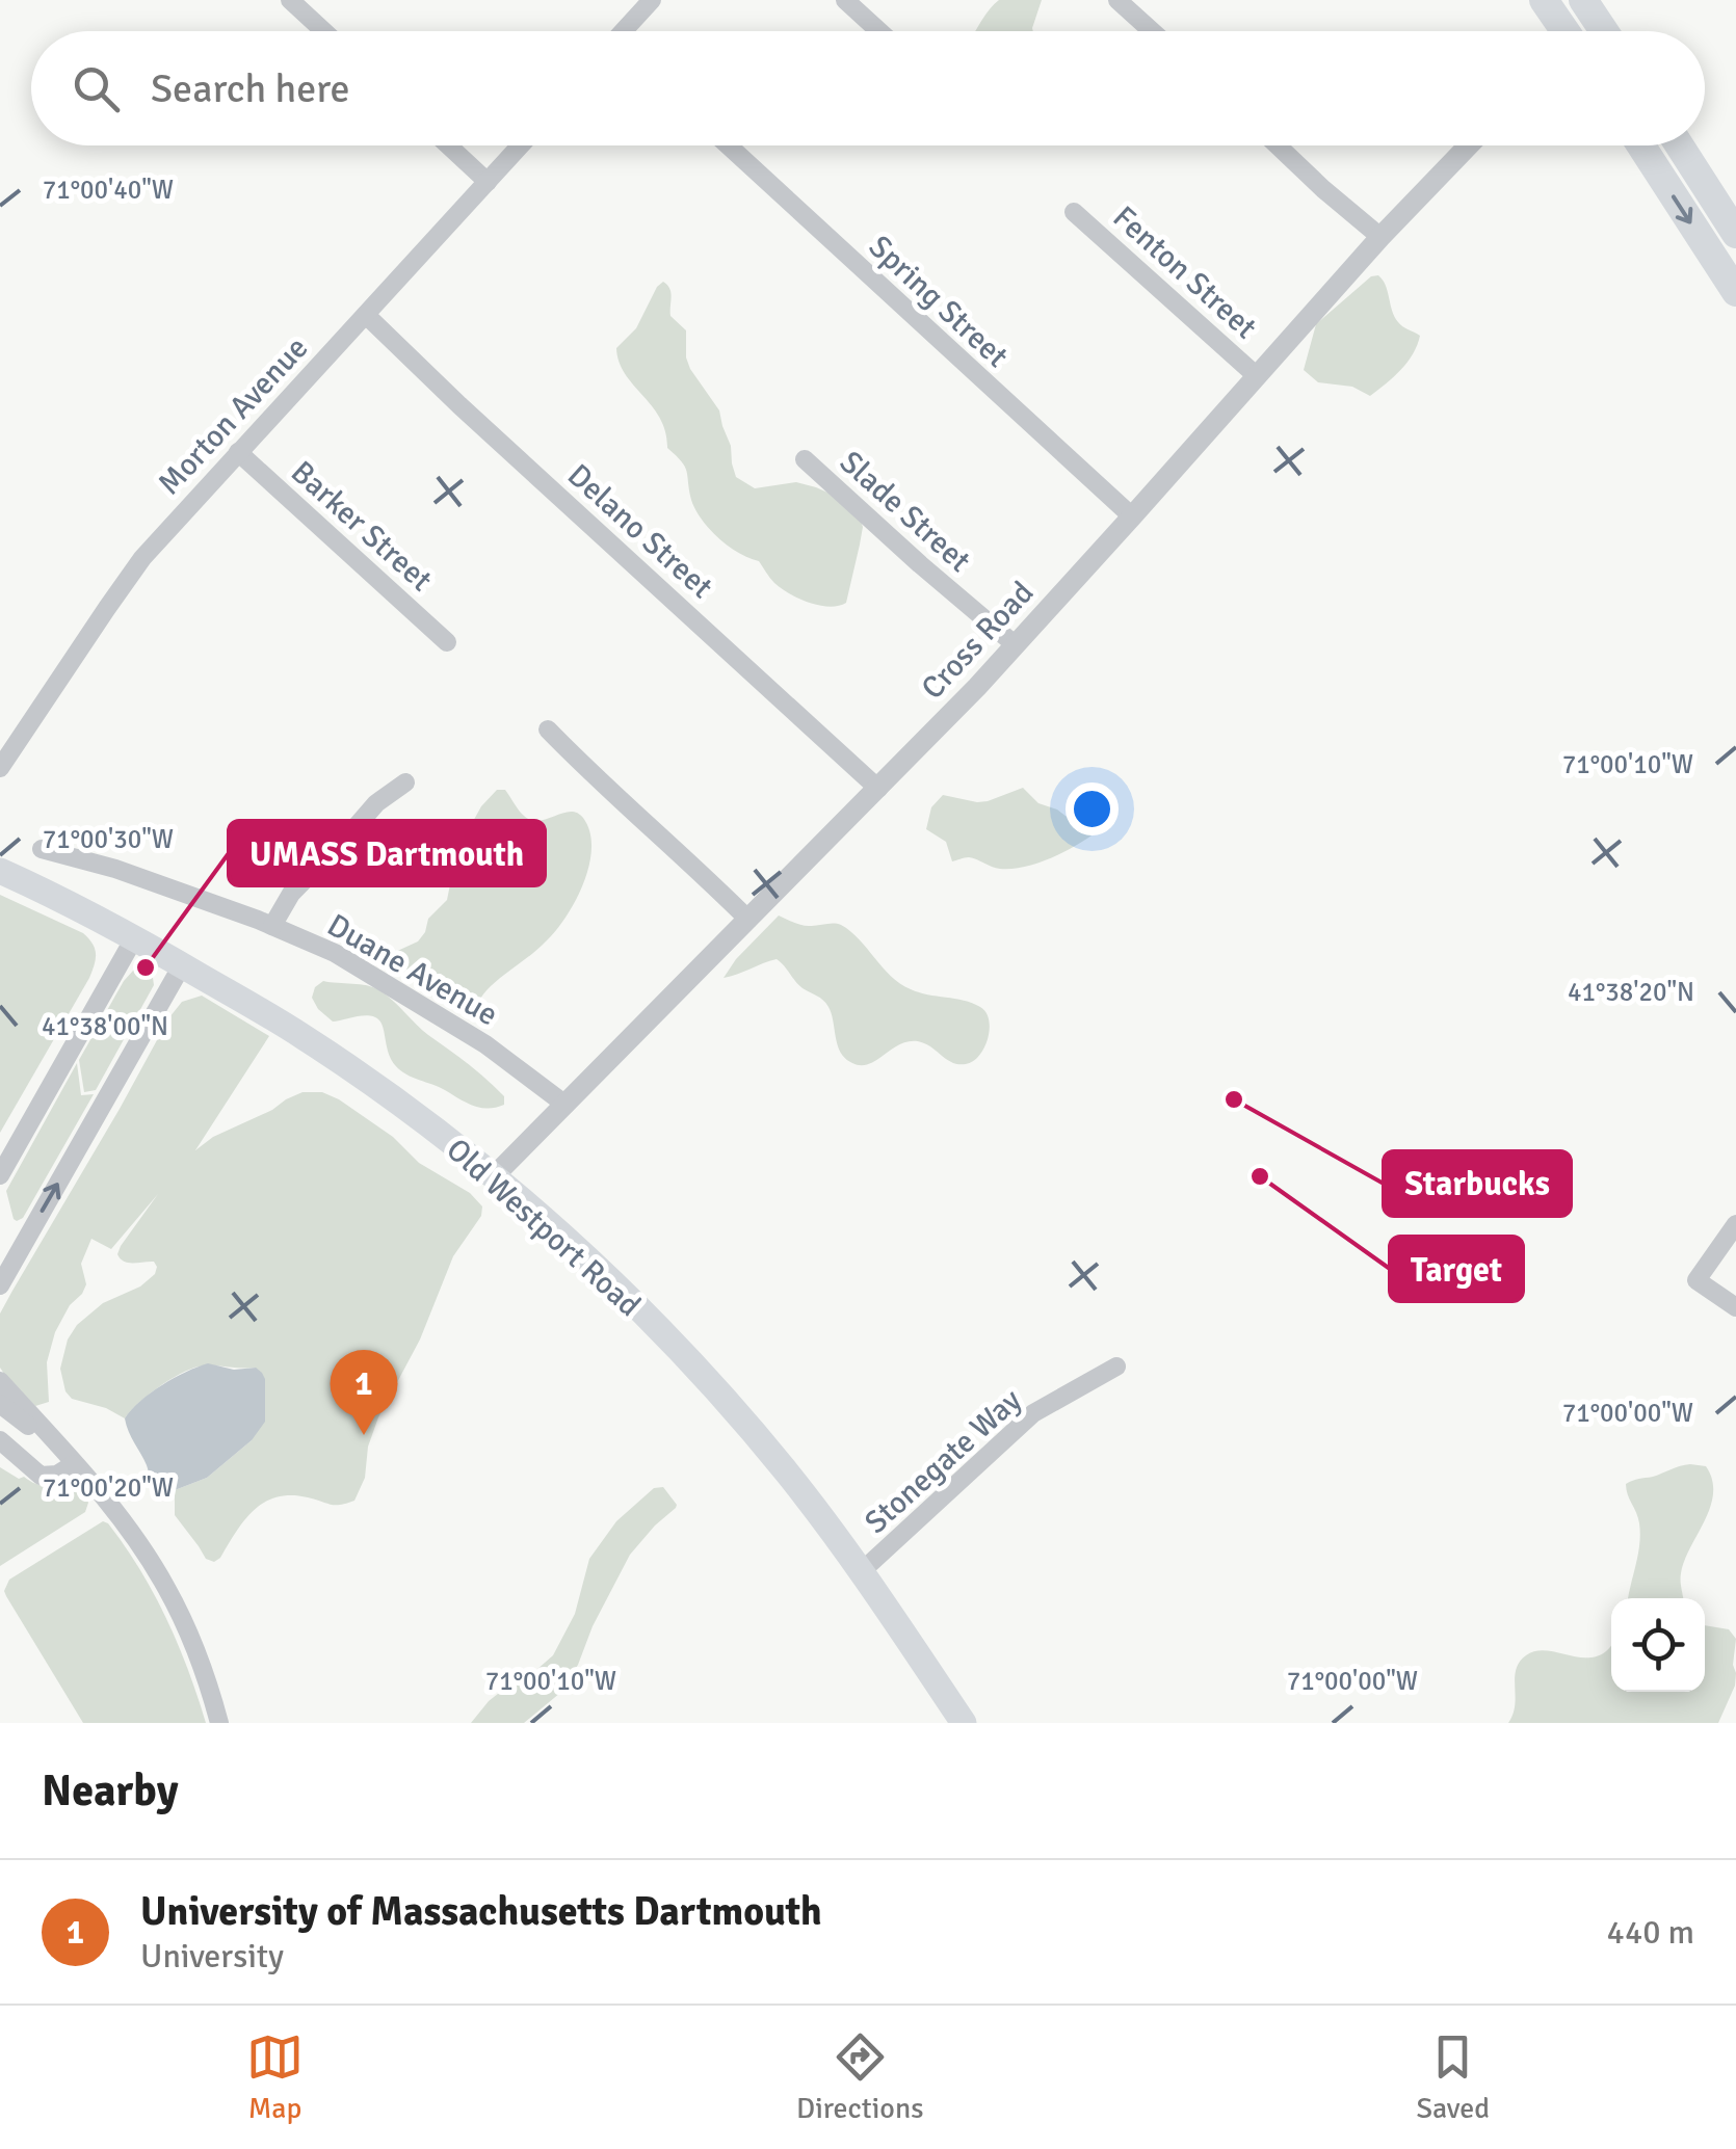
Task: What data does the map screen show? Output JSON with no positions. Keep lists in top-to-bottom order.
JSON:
{
  "streets": {
    "main road": ["Old Westport Road"],
    "street": [
      "Fenton Street",
      "Spring Street",
      "Morton Avenue",
      "Slade Street",
      "Barker Street",
      "Delano Street",
      "Cross Road",
      "Duane Avenue",
      "Stonegate Way"
    ]
  },
  "crossings": [
    ["Fenton Street", "Cross Road"],
    ["Spring Street", "Cross Road"],
    ["Morton Avenue", "Barker Street"],
    ["Morton Avenue", "Delano Street"],
    ["Slade Street", "Cross Road"],
    ["Delano Street", "Cross Road"],
    ["Cross Road", "Duane Avenue"],
    ["Cross Road", "Old Westport Road"],
    ["Old Westport Road", "Stonegate Way"]
  ],
  "places": ["UMASS Dartmouth", "Starbucks", "Target"],
  "page": {
    "search": "Search here",
    "pins": "1",
    "heading": "Nearby",
    "list": [
      {
        "mark": "1",
        "name": "University of Massachusetts Dartmouth",
        "note": "University",
        "value": "440 m"
      }
    ],
    "nav": ["Map", "Directions", "Saved"]
  },
  "coordinates": [
    "71°00'40\"W",
    "71°00'10\"W",
    "71°00'30\"W",
    "41°38'20\"N",
    "41°38'00\"N",
    "71°00'00\"W",
    "71°00'20\"W"
  ]
}
